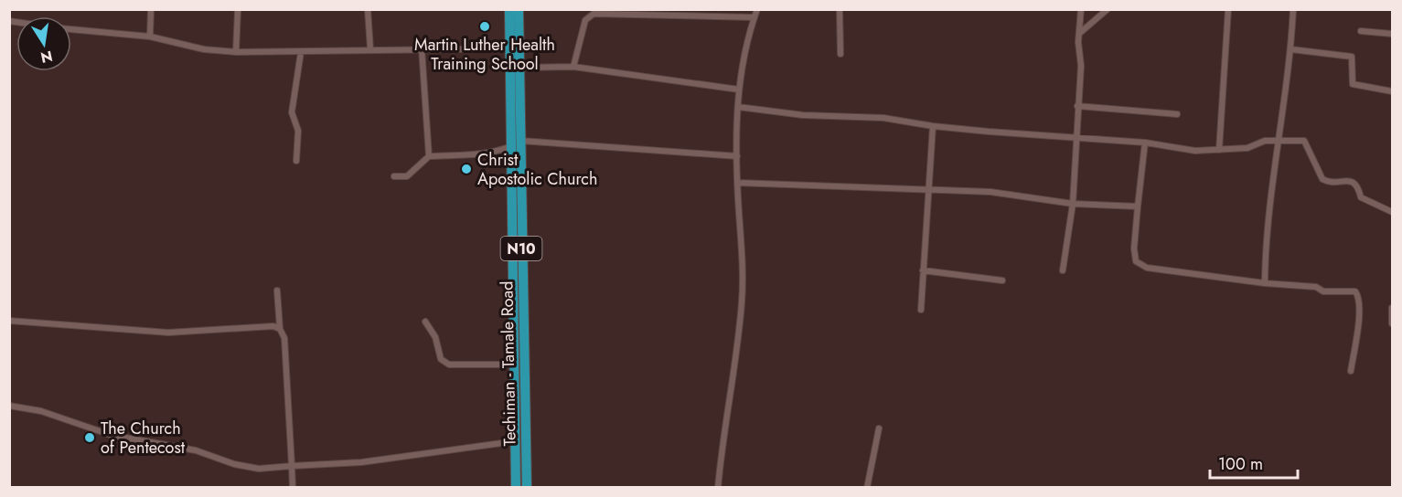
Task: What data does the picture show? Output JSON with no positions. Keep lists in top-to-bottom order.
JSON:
{
  "streets": {
    "highway": ["N10", "Techiman - Tamale Road"]
  },
  "places": ["Martin Luther Health Training School", "Christ Apostolic Church", "The Church of Pentecost"],
  "scale_bar": "100 m",
  "north": "bottom"
}
